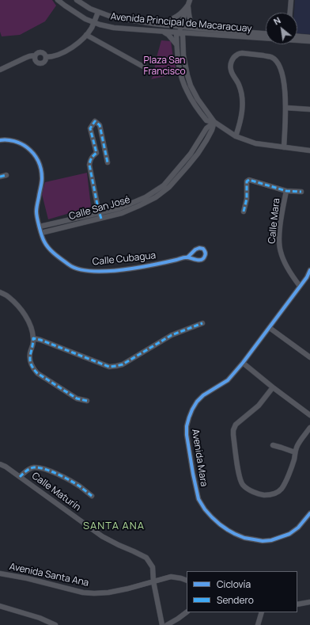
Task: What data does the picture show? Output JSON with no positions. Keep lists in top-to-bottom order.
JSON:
{
  "streets": {
    "street": [
      "Avenida Principal de Macaracuay",
      "Calle San José",
      "Calle Mara",
      "Calle Cubagua",
      "Avenida Mara",
      "Calle Maturín",
      "Avenida Santa Ana"
    ]
  },
  "crossings": [
    ["Calle San José", "Calle Cubagua"],
    ["Calle Mara", "Avenida Mara"],
    ["Calle Maturín", "Avenida Santa Ana"]
  ],
  "districts": ["SANTA ANA"],
  "parks": ["Plaza San Francisco"],
  "legend": ["Ciclovía", "Sendero"],
  "north": "top left"
}
